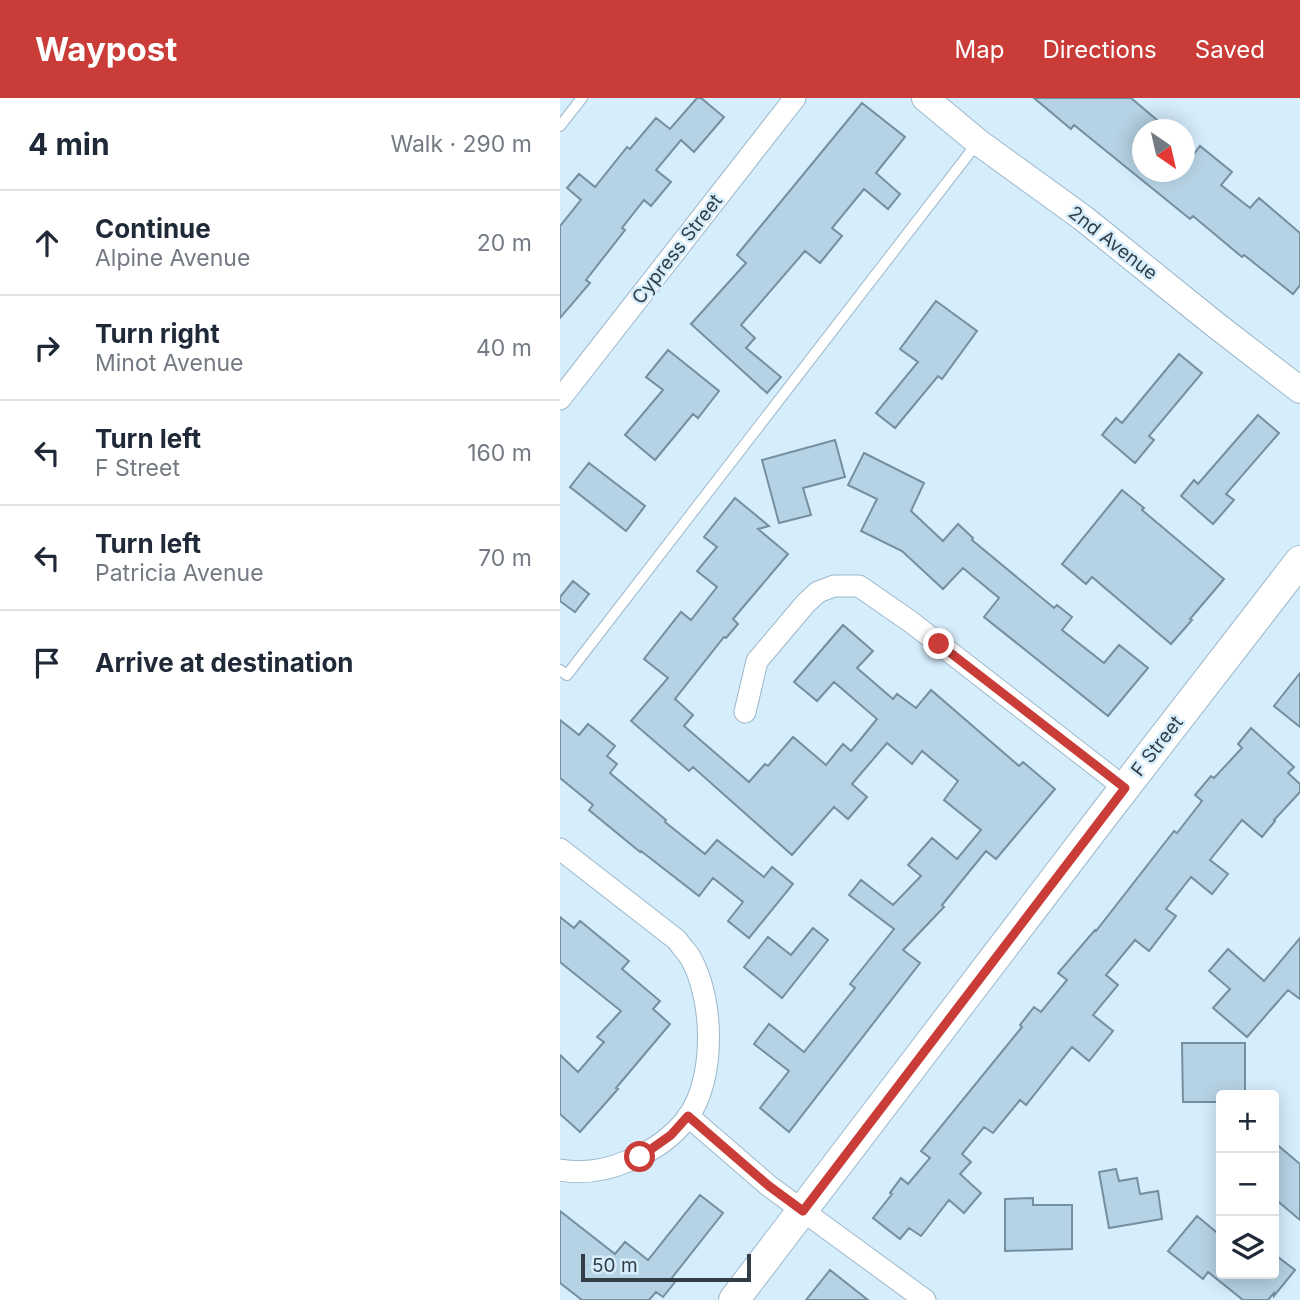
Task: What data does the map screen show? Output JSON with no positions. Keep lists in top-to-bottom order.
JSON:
{
  "streets": {
    "main road": ["F Street"],
    "street": ["2nd Avenue", "Cypress Street"]
  },
  "scale_bar": "50 m",
  "north": "bottom right",
  "page": {
    "header": "Waypost",
    "nav": ["Map", "Directions", "Saved"],
    "heading": ["4 min", "Walk · 290 m"],
    "list": [
      ["Continue", "Alpine Avenue", "20 m"],
      ["Turn right", "Minot Avenue", "40 m"],
      ["Turn left", "F Street", "160 m"],
      ["Turn left", "Patricia Avenue", "70 m"],
      "Arrive at destination"
    ],
    "map_buttons": ["+", "−"],
    "scale": "50 m"
  }
}
